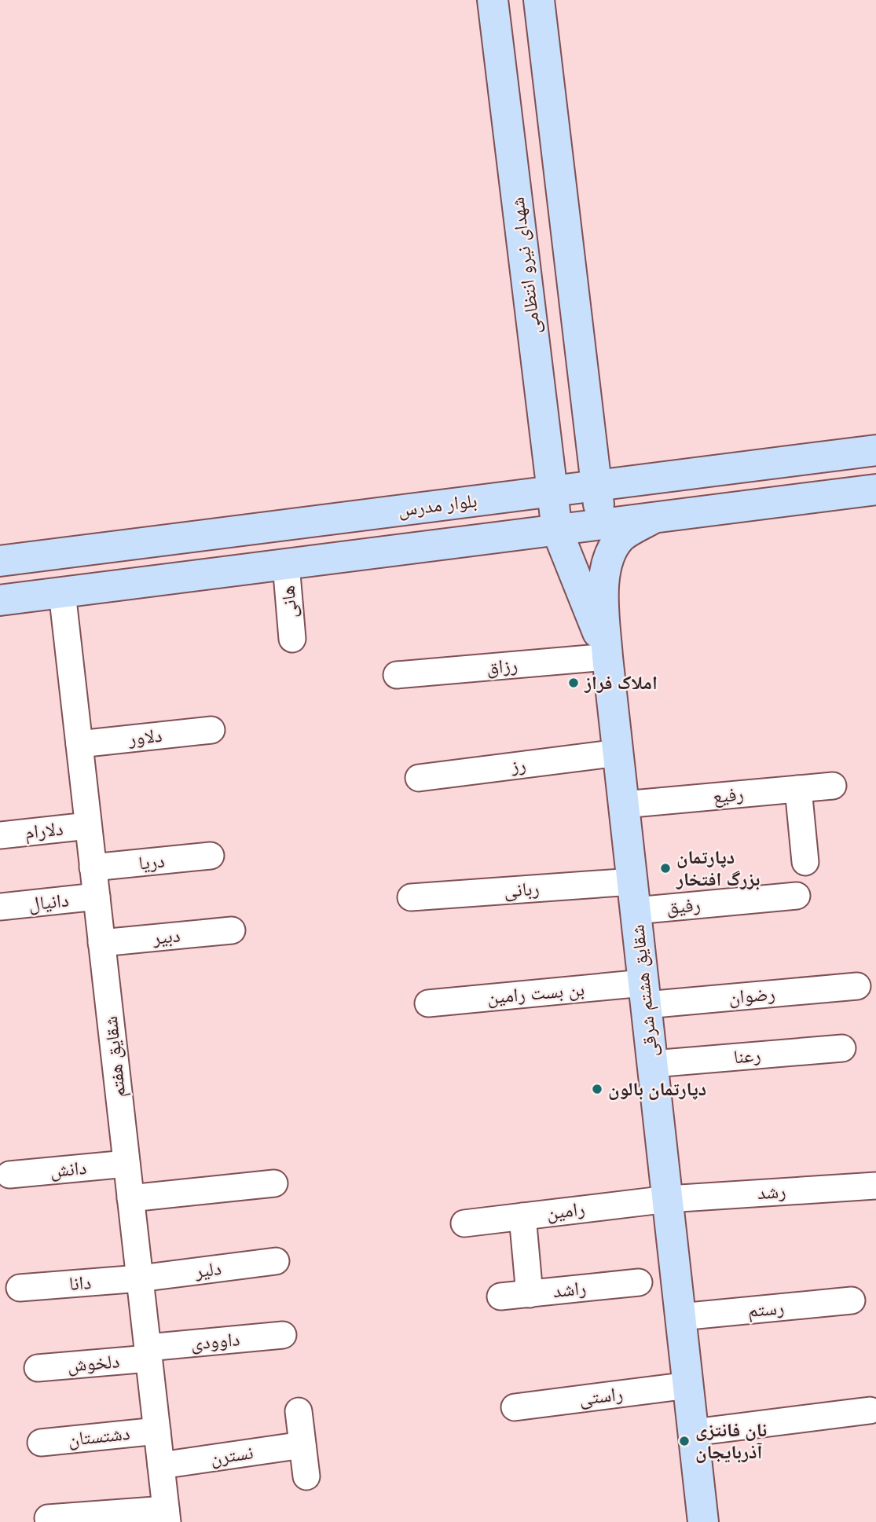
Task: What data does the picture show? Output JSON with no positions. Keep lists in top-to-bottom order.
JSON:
{
  "streets": {
    "street": [
      "شهدای نیرو انتظامی",
      "بلوار مدرس",
      "هانی",
      "رزاق",
      "دلاور",
      "رز",
      "رفیع",
      "دلارام",
      "دریا",
      "ربانی",
      "دانیال",
      "رفیق",
      "دبیر",
      "شقایق هشتم شرقی",
      "بن بست رامین",
      "رضوان",
      "رعنا",
      "شقایق هفتم",
      "دانش",
      "رشد",
      "رامین",
      "دلیر",
      "دانا",
      "راشد",
      "رستم",
      "داوودی",
      "دلخوش",
      "راستی",
      "دشتستان",
      "نسترن"
    ]
  },
  "crossings": [
    ["شهدای نیرو انتظامی", "بلوار مدرس"],
    ["شهدای نیرو انتظامی", "شقایق هشتم شرقی"],
    ["بلوار مدرس", "هانی"],
    ["بلوار مدرس", "شقایق هشتم شرقی"],
    ["بلوار مدرس", "شقایق هفتم"],
    ["رزاق", "شقایق هشتم شرقی"],
    ["دلاور", "شقایق هفتم"],
    ["رز", "شقایق هشتم شرقی"],
    ["رفیع", "شقایق هشتم شرقی"],
    ["دلارام", "شقایق هفتم"],
    ["دریا", "شقایق هفتم"],
    ["ربانی", "رفیق"],
    ["ربانی", "شقایق هشتم شرقی"],
    ["دانیال", "شقایق هفتم"],
    ["رفیق", "شقایق هشتم شرقی"],
    ["دبیر", "شقایق هفتم"],
    ["شقایق هشتم شرقی", "بن بست رامین"],
    ["شقایق هشتم شرقی", "رضوان"],
    ["شقایق هشتم شرقی", "رعنا"],
    ["شقایق هشتم شرقی", "رشد"],
    ["شقایق هشتم شرقی", "رامین"],
    ["شقایق هشتم شرقی", "رستم"],
    ["شقایق هشتم شرقی", "راستی"],
    ["بن بست رامین", "رضوان"],
    ["شقایق هفتم", "دانش"],
    ["شقایق هفتم", "دلیر"],
    ["شقایق هفتم", "دانا"],
    ["شقایق هفتم", "داوودی"],
    ["شقایق هفتم", "دلخوش"],
    ["شقایق هفتم", "دشتستان"],
    ["شقایق هفتم", "نسترن"],
    ["رشد", "رامین"],
    ["دلیر", "دانا"],
    ["داوودی", "دلخوش"]
  ],
  "places": [
    "املاک فراز",
    "دپارتمان بزرگ افتخار",
    "دپارتمان بالون",
    "نان فانتزی آذربایجان"
  ]
}
